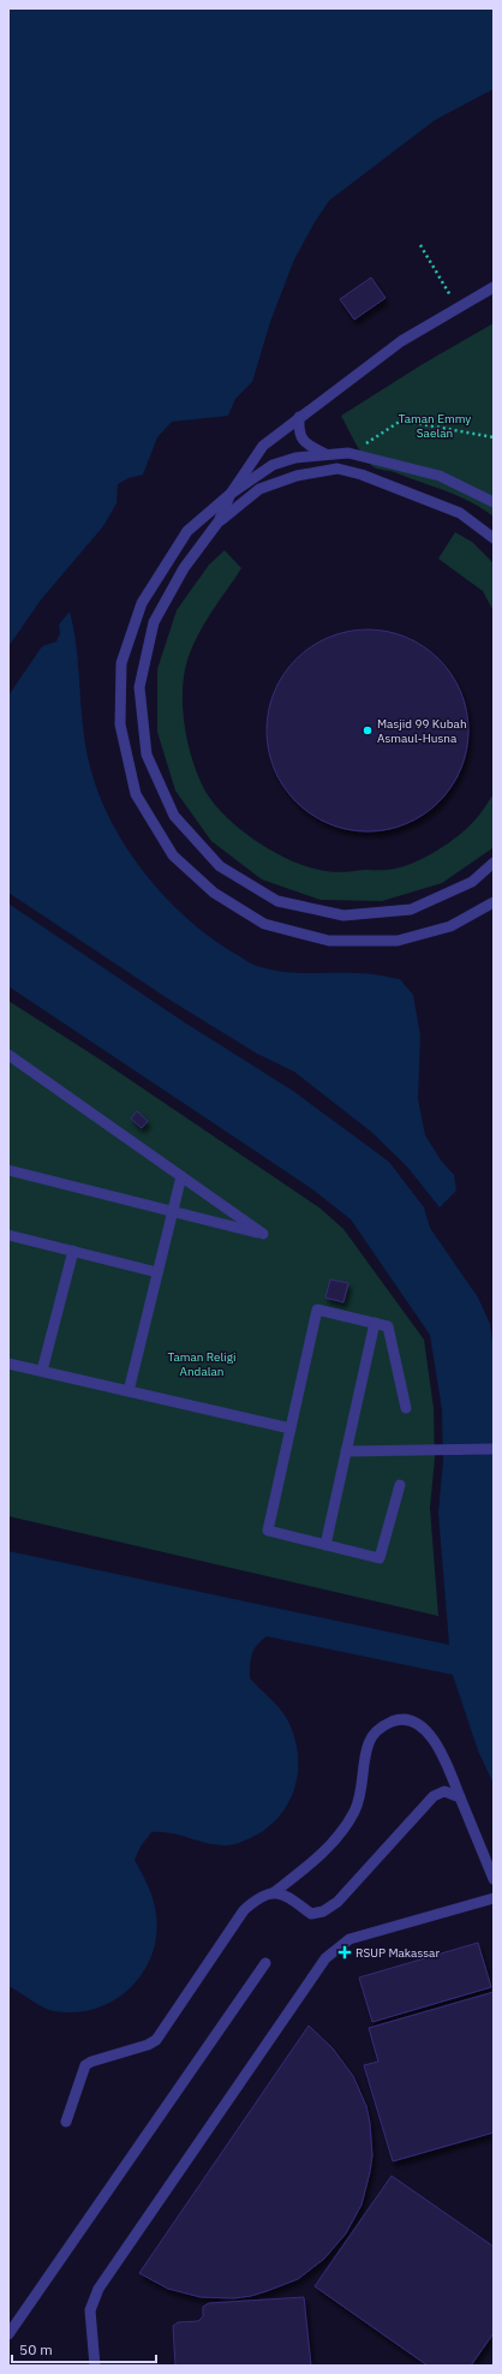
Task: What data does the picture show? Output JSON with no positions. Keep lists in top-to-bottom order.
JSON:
{
  "parks": ["Taman Emmy Saelan", "Taman Religi Andalan"],
  "places": {
    "other": ["Masjid 99 Kubah Asmaul-Husna"],
    "health": ["RSUP Makassar"]
  },
  "scale_bar": "50 m"
}
